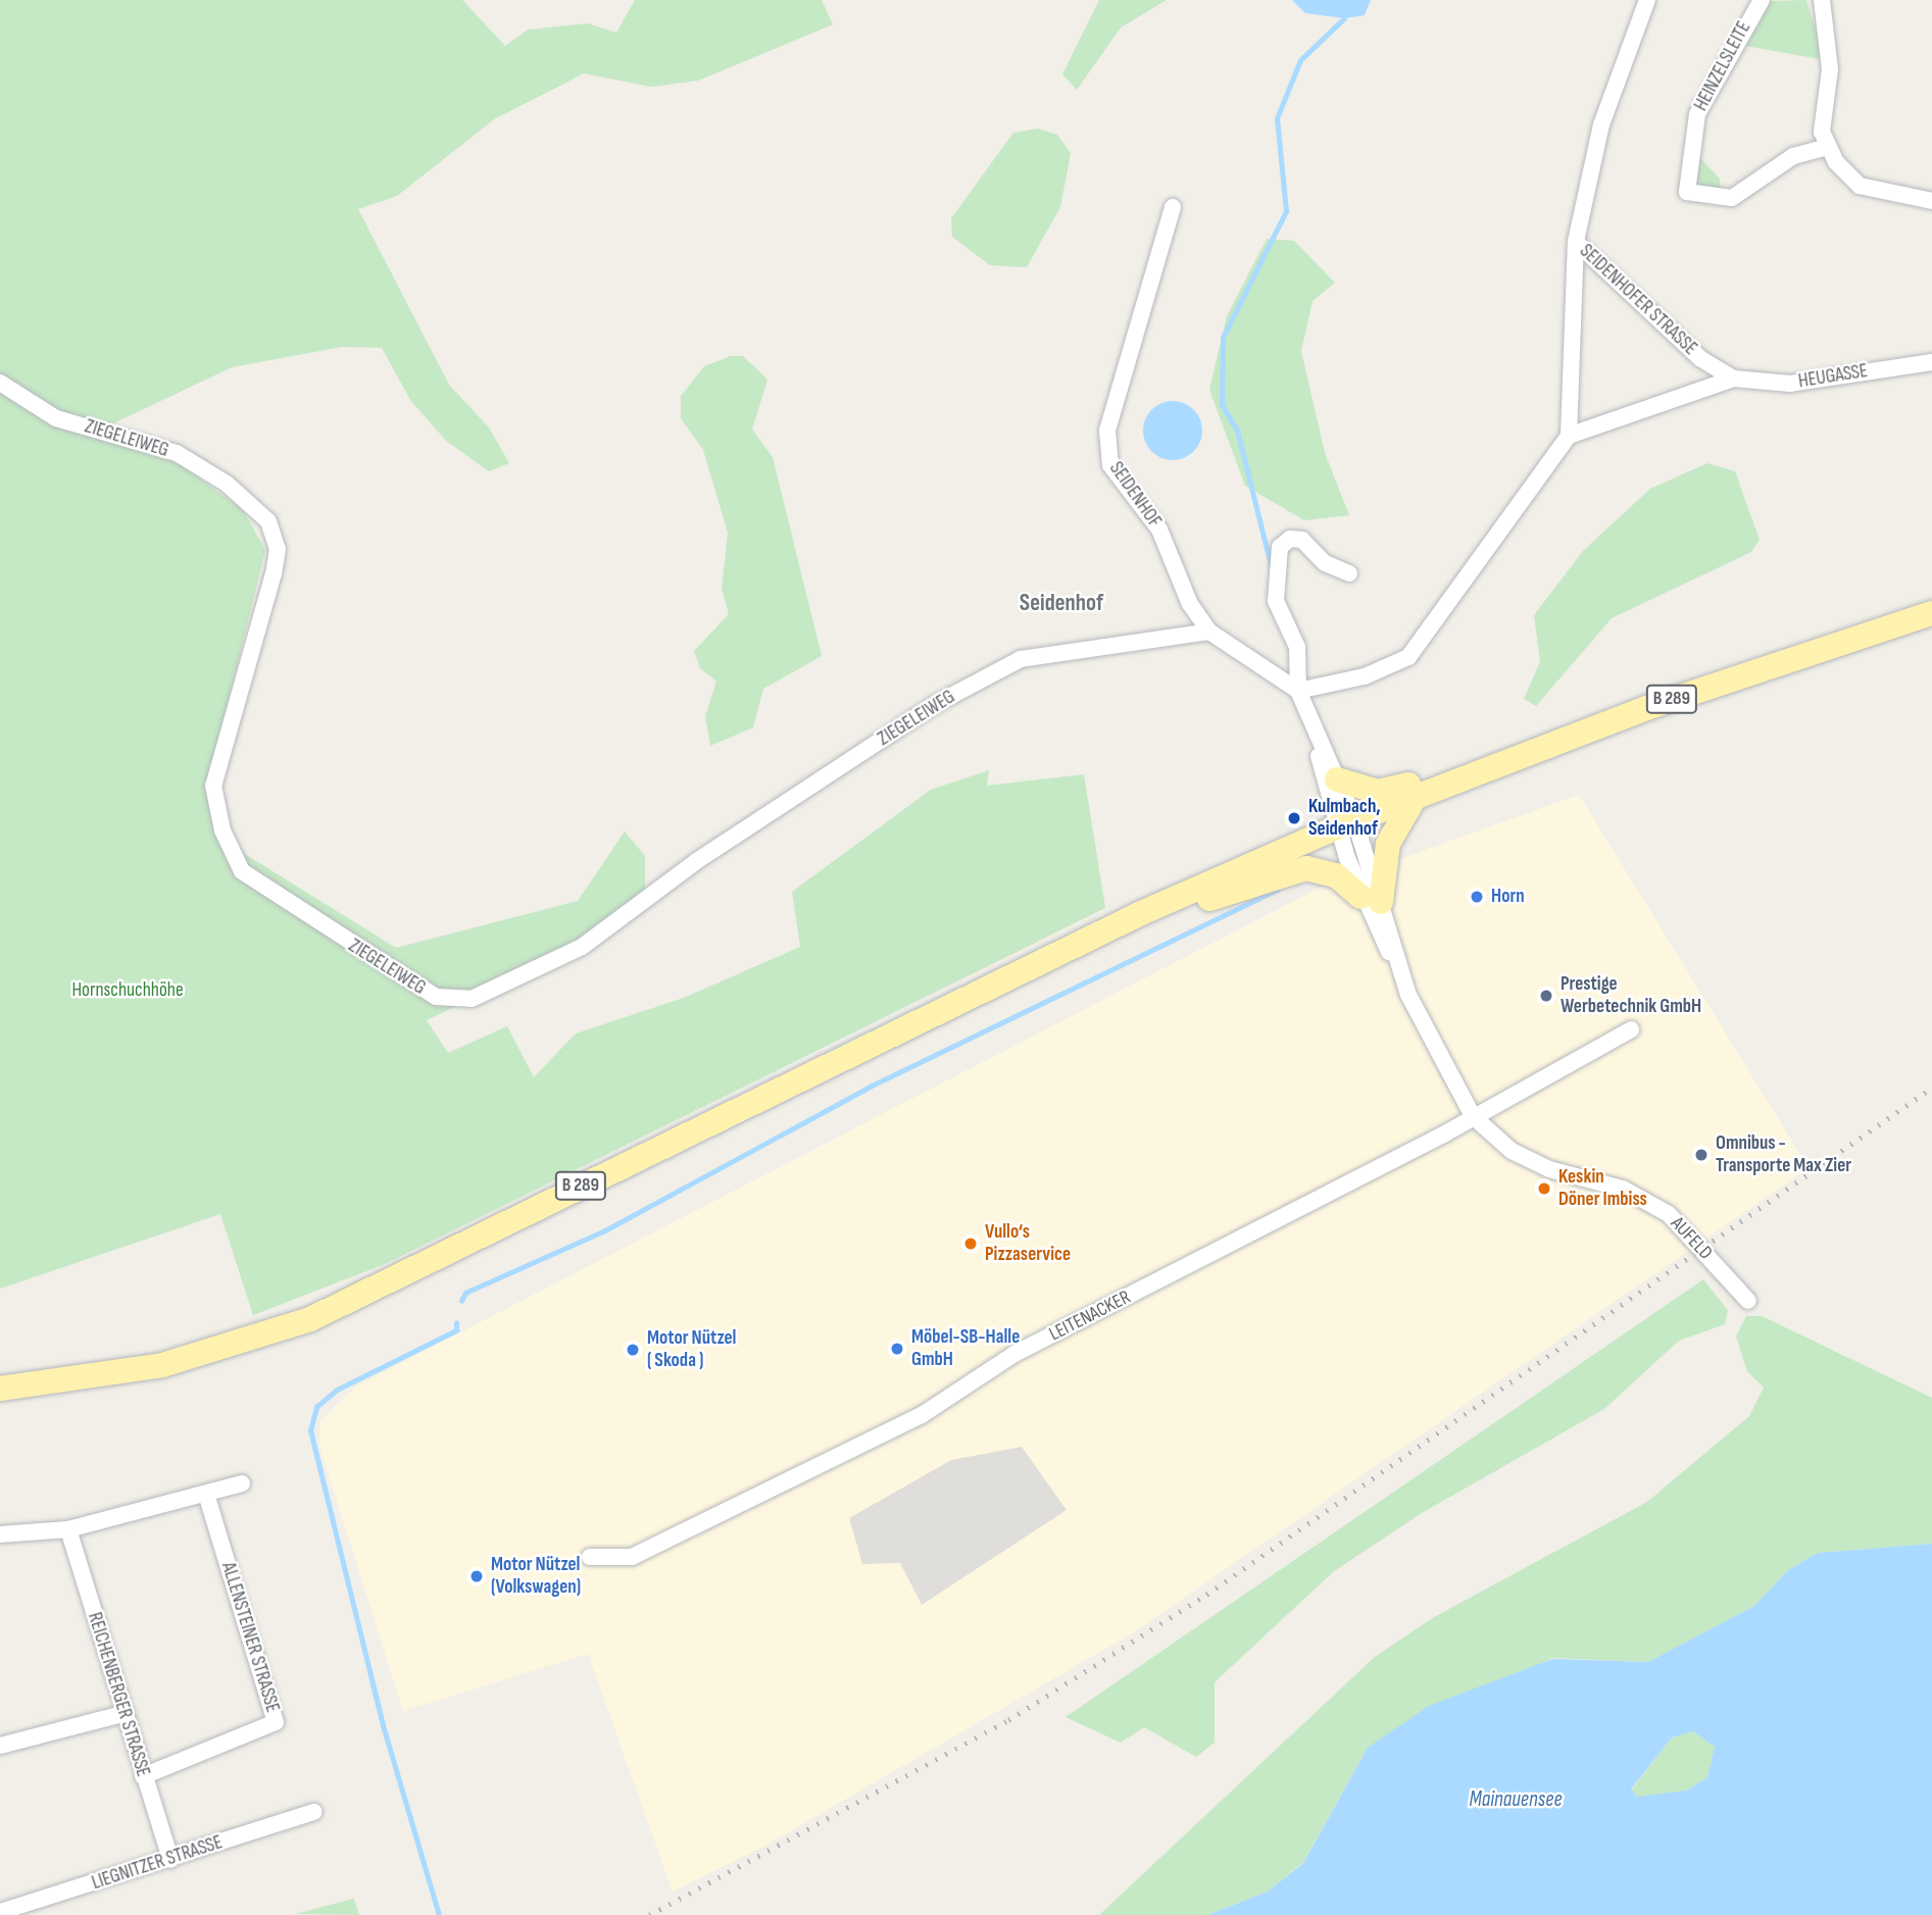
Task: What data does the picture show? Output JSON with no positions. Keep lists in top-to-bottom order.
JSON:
{
  "streets": {
    "main road": ["B 289"],
    "street": [
      "HEINZELSLEITE",
      "SEIDENHOFER STRASSE",
      "HEUGASSE",
      "ZIEGELEIWEG",
      "SEIDENHOF",
      "AUFELD",
      "LEITENACKER",
      "ALLENSTEINER STRASSE",
      "REICHENBERGER STRASSE",
      "LIEGNITZER STRASSE"
    ]
  },
  "crossings": [
    ["SEIDENHOFER STRASSE", "HEUGASSE"],
    ["ZIEGELEIWEG", "SEIDENHOF"],
    ["B 289", "AUFELD"],
    ["AUFELD", "LEITENACKER"],
    ["ALLENSTEINER STRASSE", "REICHENBERGER STRASSE"],
    ["REICHENBERGER STRASSE", "LIEGNITZER STRASSE"]
  ],
  "districts": ["Seidenhof"],
  "water": ["Mainauensee"],
  "parks": ["Hornschuchhöhe"],
  "places": [
    "Kulmbach, Seidenhof",
    "Horn",
    "Prestige Werbetechnik GmbH",
    "Omnibus - Transporte Max Zier",
    "Keskin Döner Imbiss",
    "Vullo‘s Pizzaservice",
    "Möbel-SB-Halle GmbH",
    "Motor Nützel ( Skoda )",
    "Motor Nützel (Volkswagen)"
  ]
}
